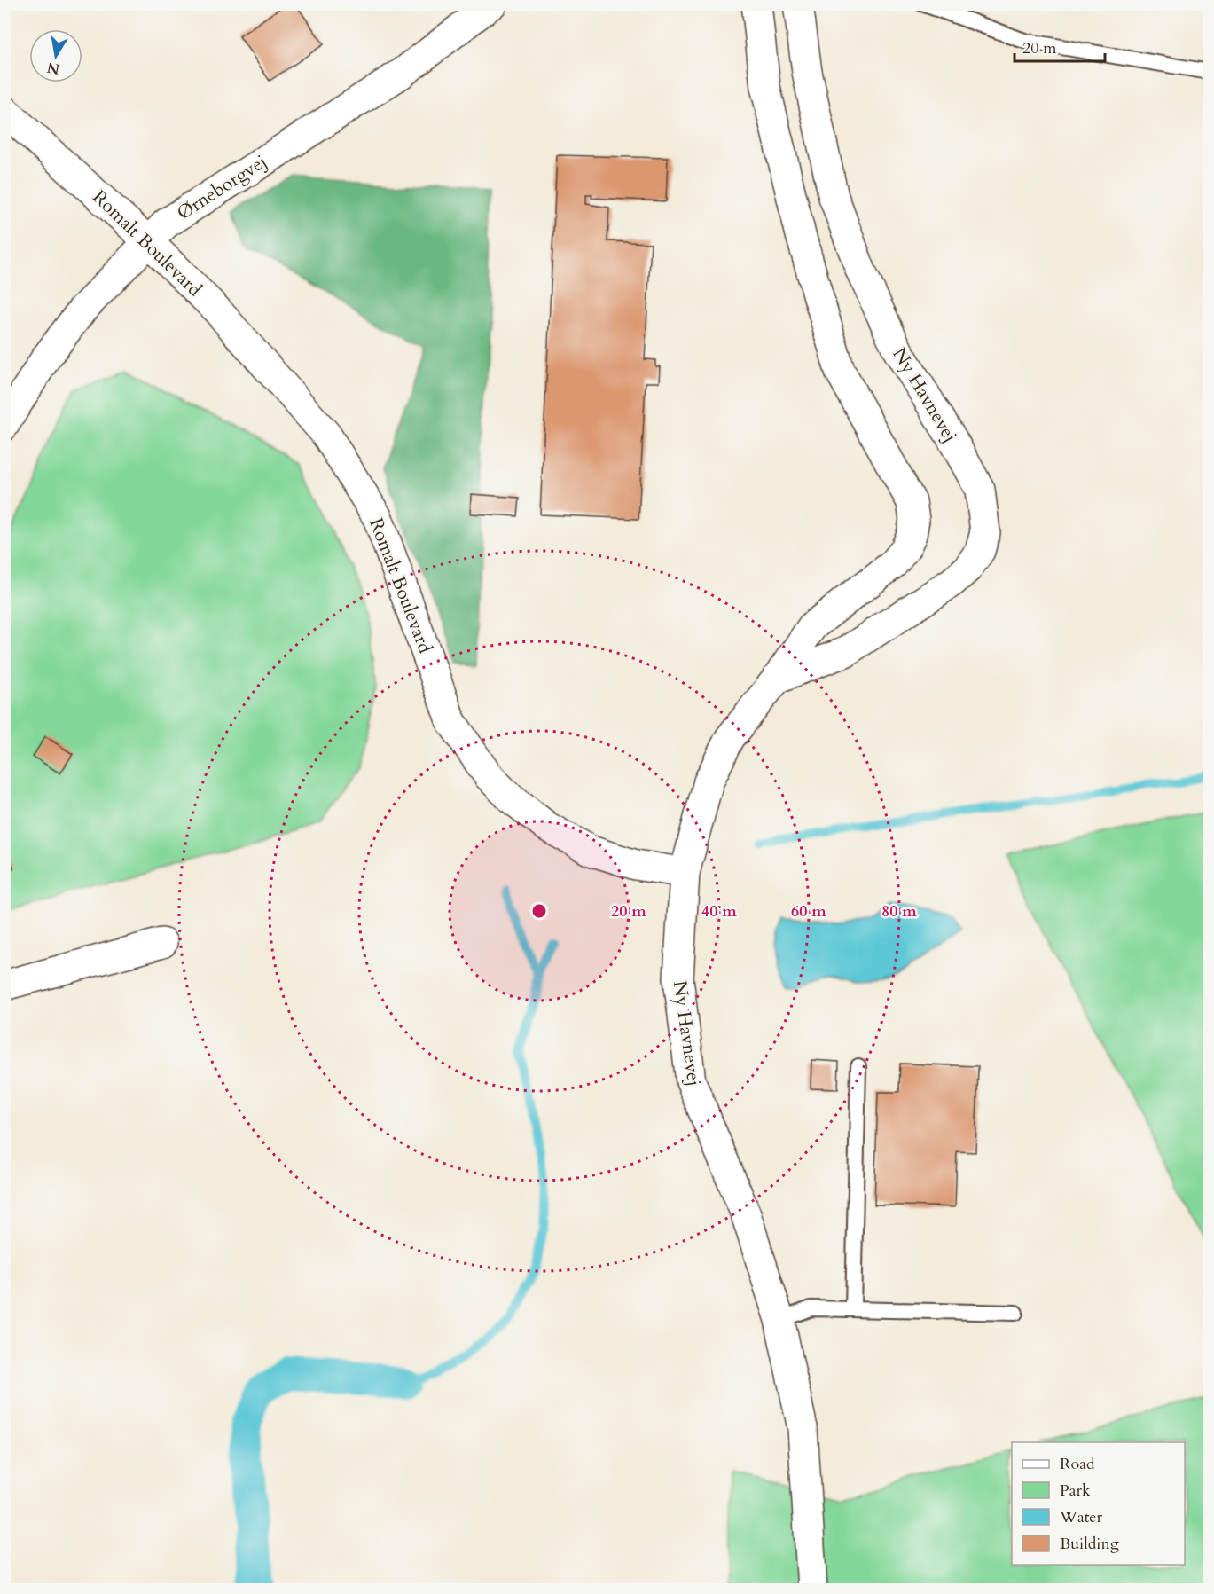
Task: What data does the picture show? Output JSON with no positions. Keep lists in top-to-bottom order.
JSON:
{
  "streets": {
    "street": ["Ørneborgvej", "Romalt Boulevard", "Ny Havnevej"]
  },
  "crossings": [
    ["Ørneborgvej", "Romalt Boulevard"],
    ["Romalt Boulevard", "Ny Havnevej"]
  ],
  "legend": [
    "Road",
    "Park",
    "Water",
    "Building"
  ],
  "scale_bar": "20 m",
  "north": "bottom",
  "rings": [
    "20 m",
    "40 m",
    "60 m",
    "80 m"
  ]
}
